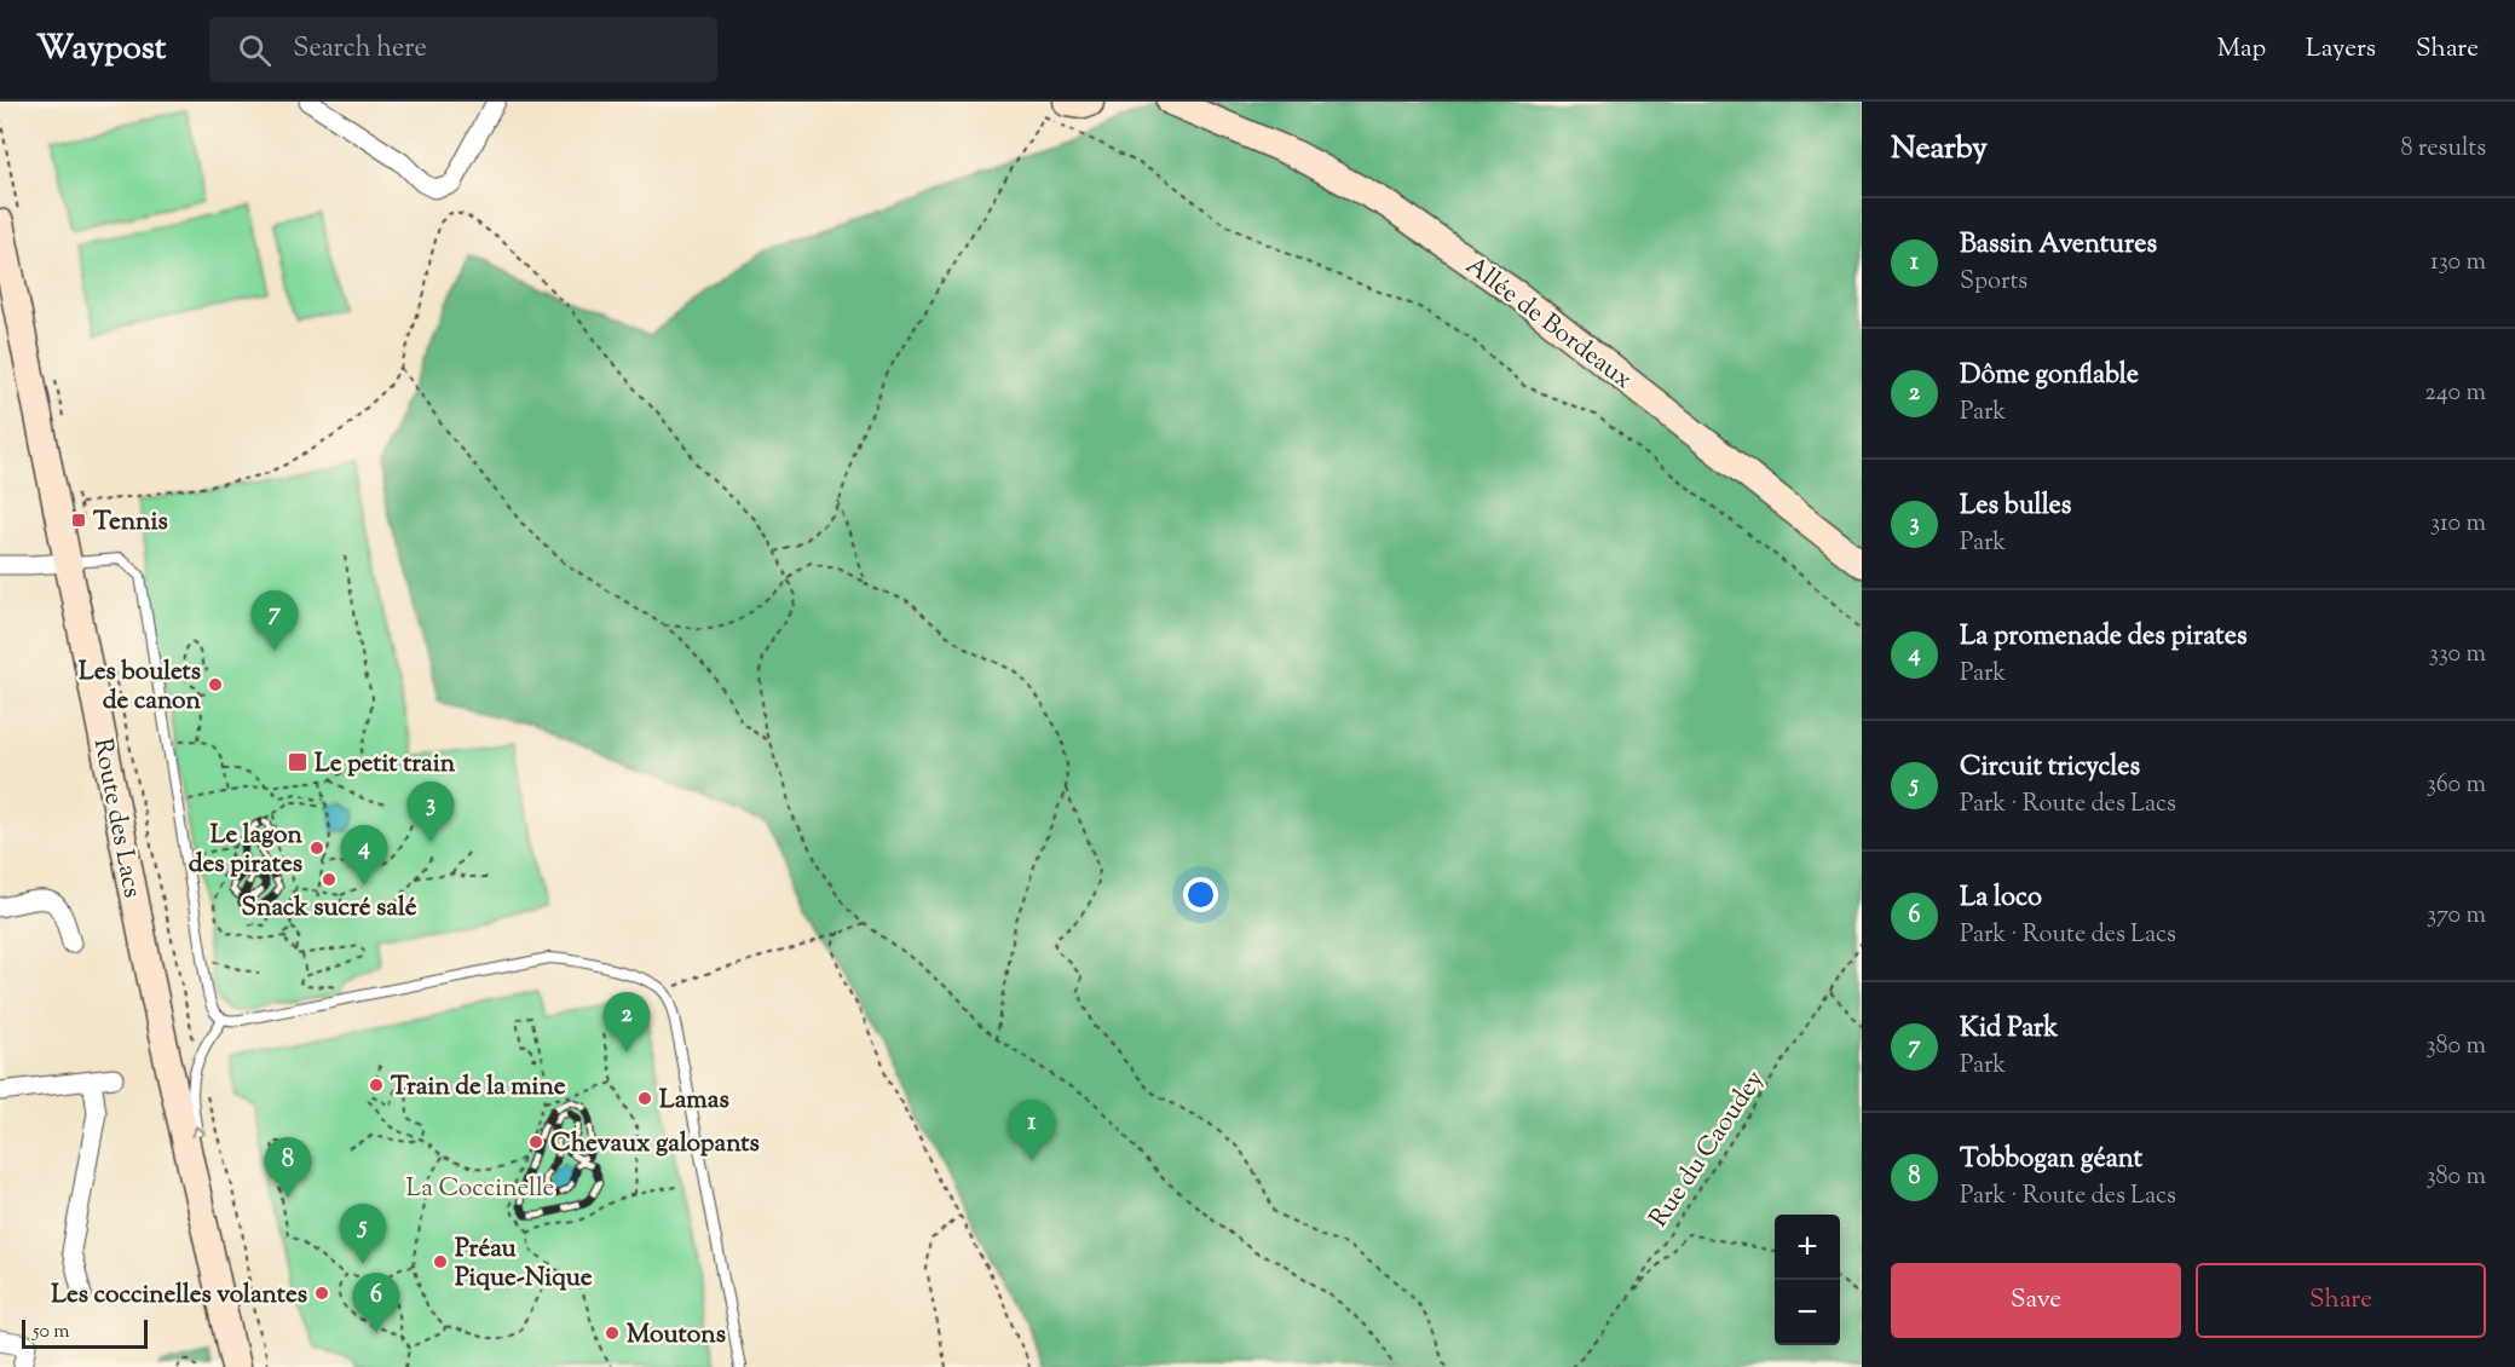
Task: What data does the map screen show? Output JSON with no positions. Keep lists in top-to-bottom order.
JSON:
{
  "streets": {
    "main road": ["Allée de Bordeaux", "Route des Lacs"],
    "path": ["Rue du Caoudey"]
  },
  "parks": ["La Coccinelle"],
  "places": {
    "transit": ["Tennis", "Le petit train"],
    "other": [
      "Les boulets de canon",
      "Le lagon des pirates",
      "Snack sucré salé",
      "Train de la mine",
      "Lamas",
      "Chevaux galopants",
      "Préau Pique-Nique",
      "Les coccinelles volantes",
      "Moutons"
    ]
  },
  "scale_bar": "50 m",
  "page": {
    "header": "Waypost",
    "search": "Search here",
    "nav": ["Map", "Layers", "Share"],
    "heading": ["Nearby", "8 results"],
    "list": [
      {
        "mark": "1",
        "name": "Bassin Aventures",
        "note": "Sports",
        "value": "130 m"
      },
      {
        "mark": "2",
        "name": "Dôme gonflable",
        "note": "Park",
        "value": "240 m"
      },
      {
        "mark": "3",
        "name": "Les bulles",
        "note": "Park",
        "value": "310 m"
      },
      {
        "mark": "4",
        "name": "La promenade des pirates",
        "note": "Park",
        "value": "330 m"
      },
      {
        "mark": "5",
        "name": "Circuit tricycles",
        "note": "Park · Route des Lacs",
        "value": "360 m"
      },
      {
        "mark": "6",
        "name": "La loco",
        "note": "Park · Route des Lacs",
        "value": "370 m"
      },
      {
        "mark": "7",
        "name": "Kid Park",
        "note": "Park",
        "value": "380 m"
      },
      {
        "mark": "8",
        "name": "Tobbogan géant",
        "note": "Park · Route des Lacs",
        "value": "380 m"
      }
    ],
    "pins": [
      "7",
      "3",
      "4",
      "2",
      "1",
      "8",
      "5",
      "6"
    ],
    "map_buttons": ["+", "−"],
    "buttons": ["Save", "Share"],
    "scale": "50 m"
  }
}
